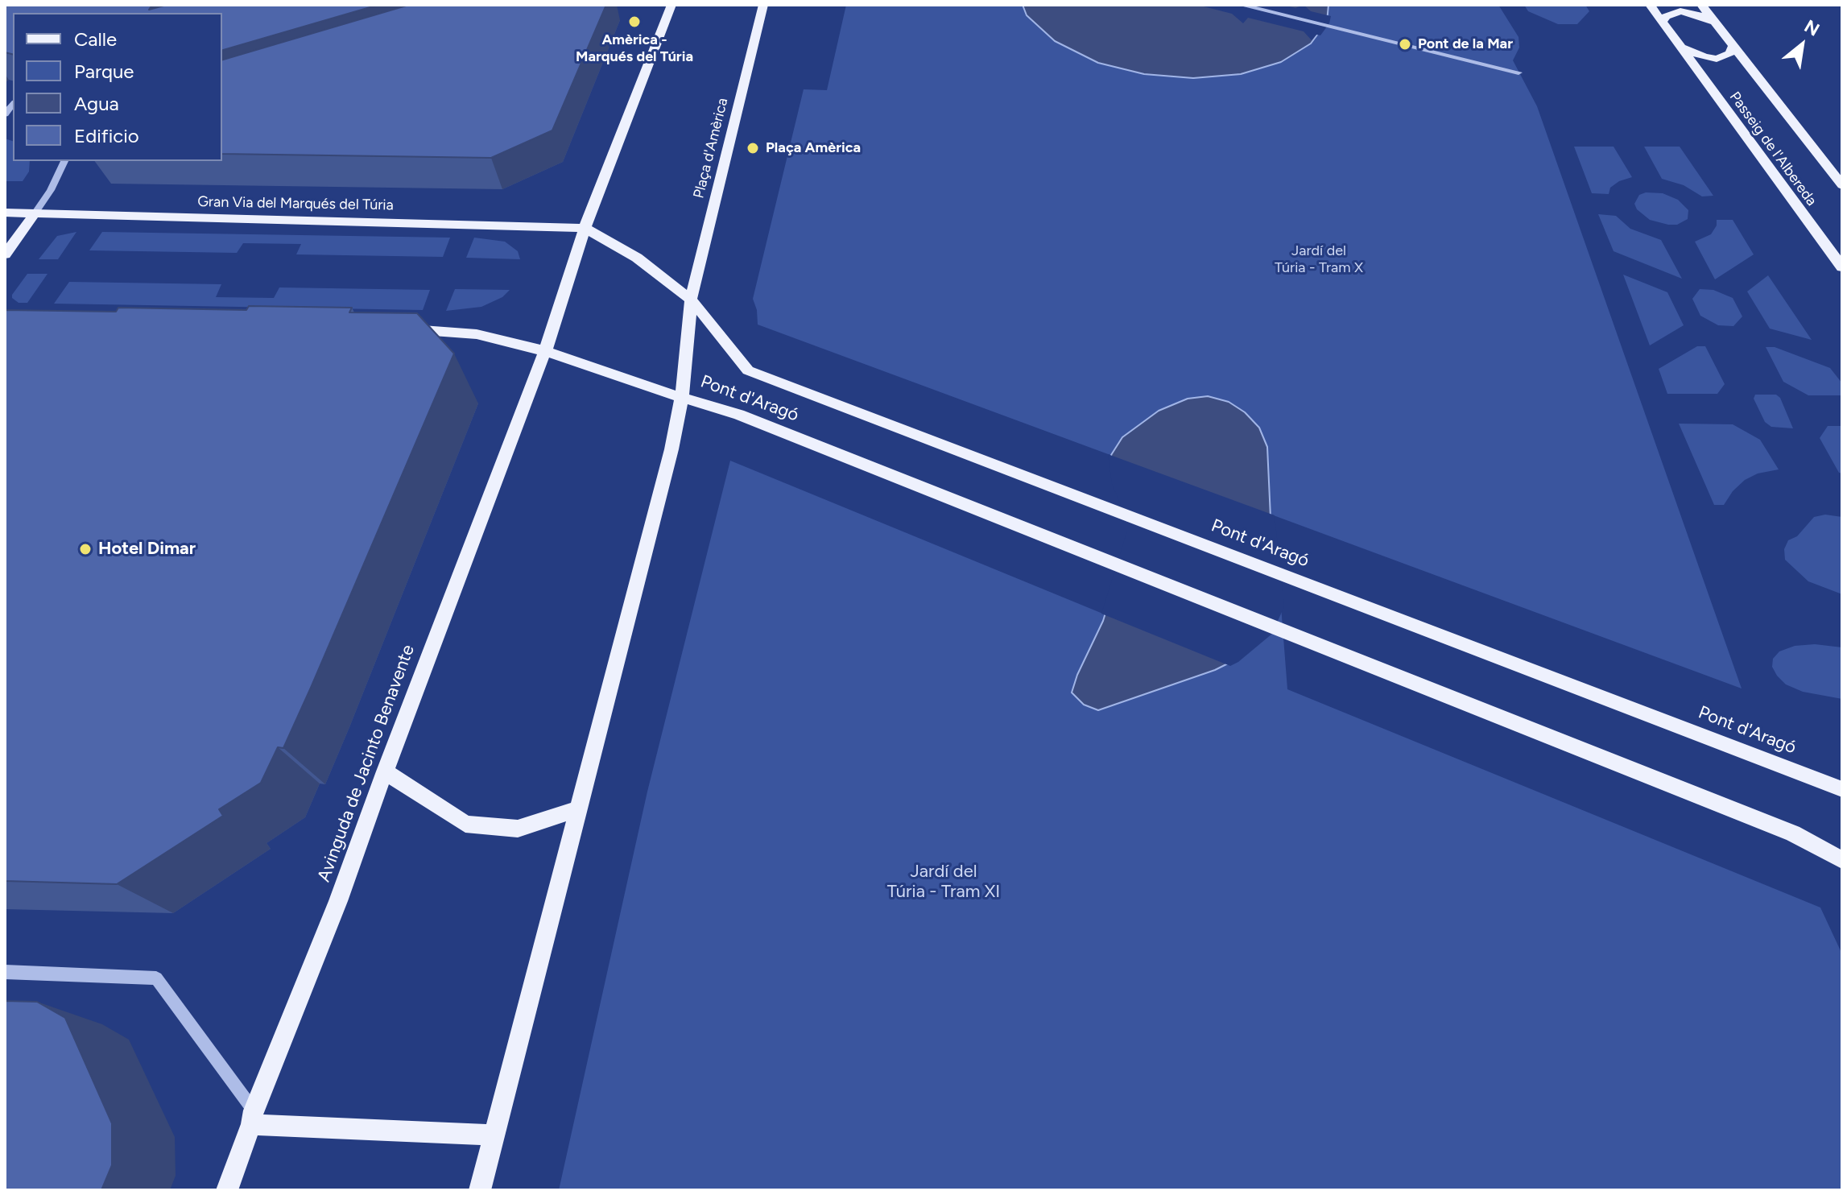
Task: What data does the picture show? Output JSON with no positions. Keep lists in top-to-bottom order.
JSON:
{
  "streets": {
    "main road": [
      "Plaça d'Amèrica",
      "Passeig de l'Albereda",
      "Gran Via del Marqués del Túria",
      "Pont d'Aragó",
      "Avinguda de Jacinto Benavente"
    ]
  },
  "crossings": [
    ["Plaça d'Amèrica", "Pont d'Aragó"]
  ],
  "parks": ["Jardí del Túria - Tram X", "Jardí del Túria - Tram XI"],
  "places": [
    "Amèrica - Marqués del Túria",
    "Pont de la Mar",
    "Plaça Amèrica",
    "Hotel Dimar"
  ],
  "legend": [
    "Calle",
    "Parque",
    "Agua",
    "Edificio"
  ],
  "north": "top right"
}
